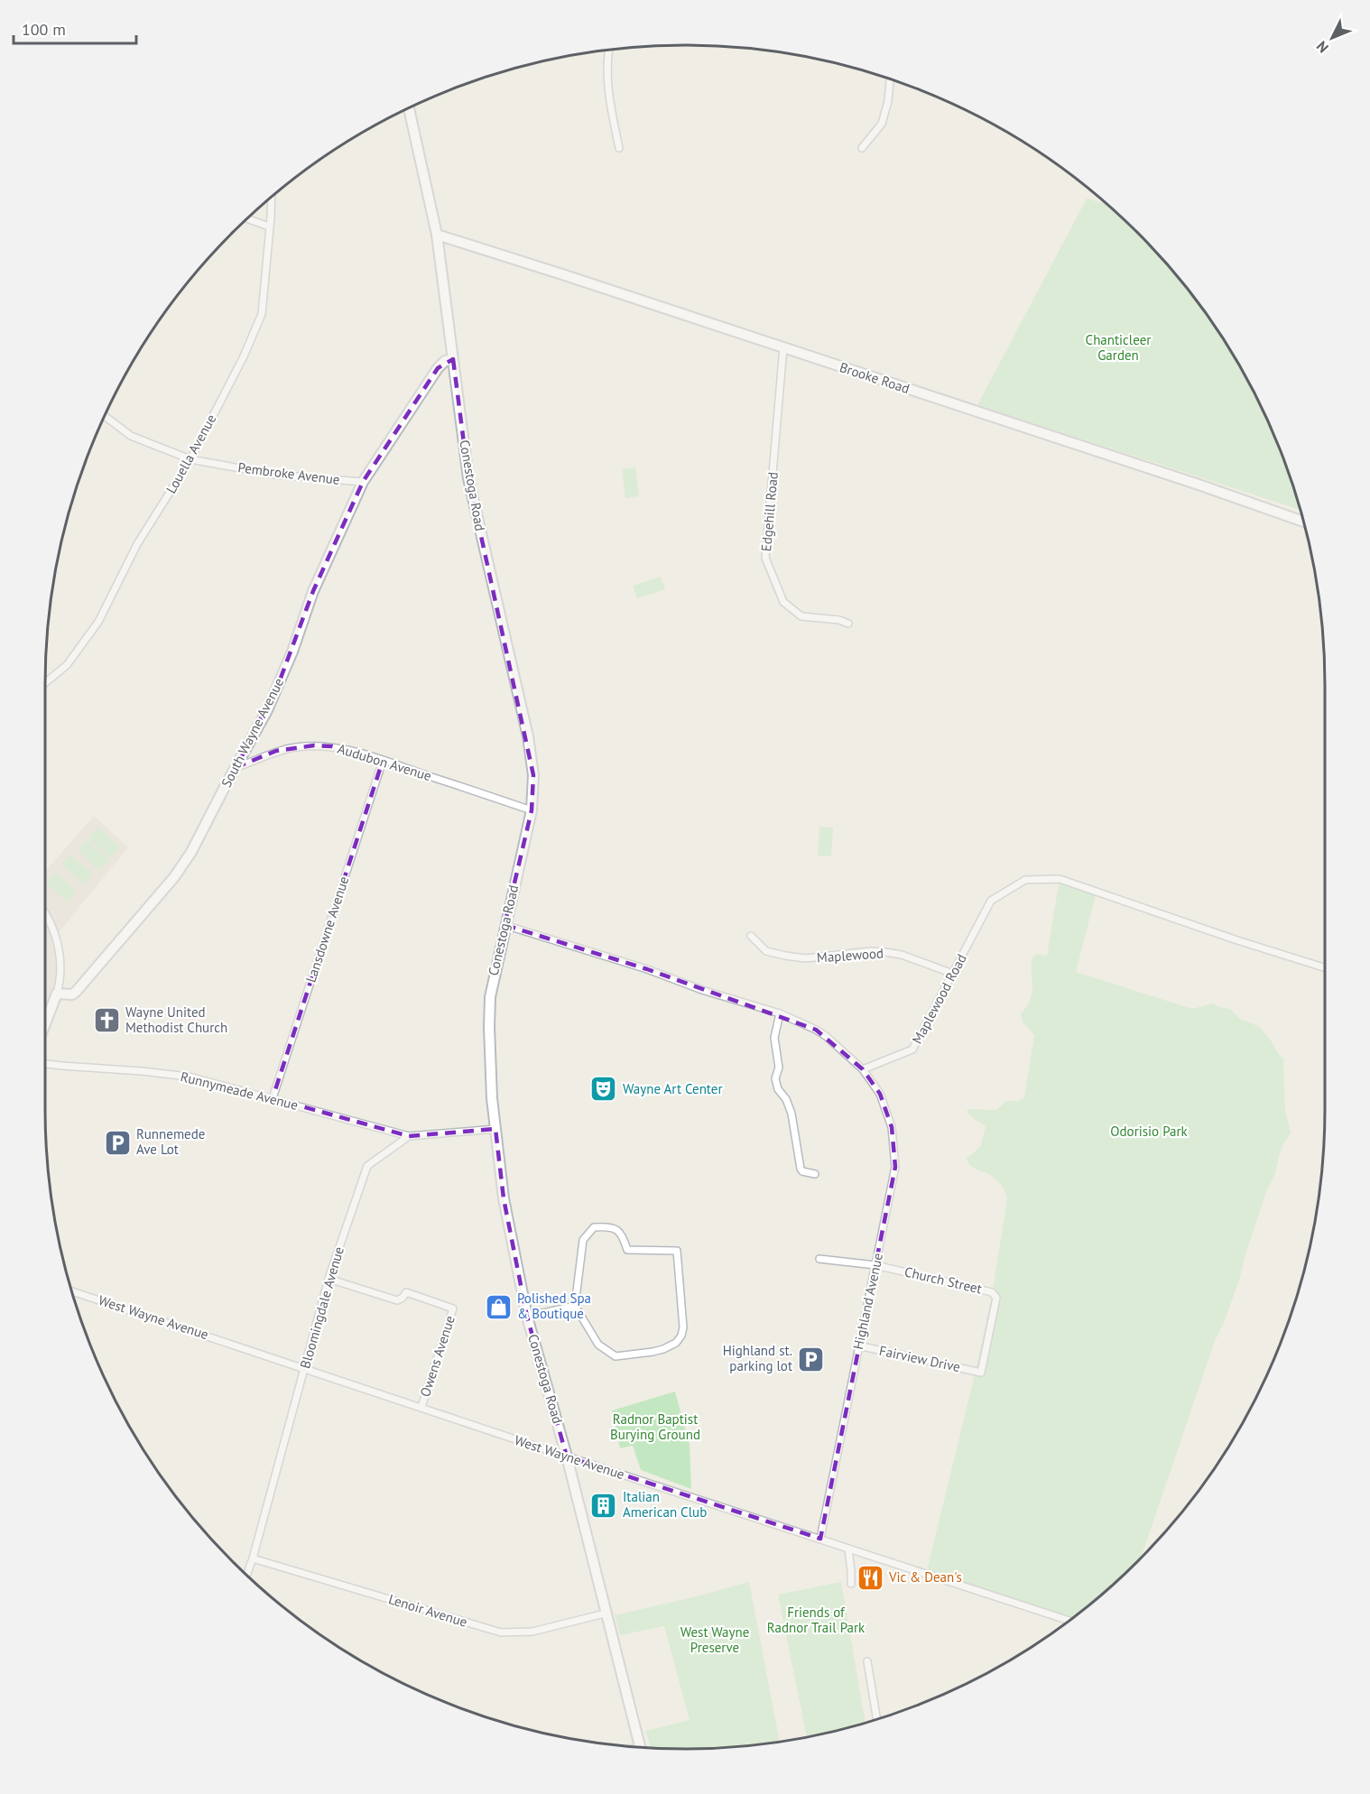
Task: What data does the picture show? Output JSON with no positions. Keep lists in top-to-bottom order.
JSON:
{
  "streets": {
    "main road": ["Brooke Road", "Conestoga Road", "South Wayne Avenue"],
    "street": [
      "Louella Avenue",
      "Pembroke Avenue",
      "Edgehill Road",
      "Audubon Avenue",
      "Lansdowne Avenue",
      "Maplewood",
      "Maplewood Road",
      "Runnymeade Avenue",
      "Church Street",
      "Highland Avenue",
      "Bloomingdale Avenue",
      "West Wayne Avenue",
      "Owens Avenue",
      "Fairview Drive",
      "Lenoir Avenue"
    ]
  },
  "crossings": [
    ["Brooke Road", "Conestoga Road"],
    ["Brooke Road", "Edgehill Road"],
    ["Louella Avenue", "Pembroke Avenue"],
    ["Pembroke Avenue", "South Wayne Avenue"],
    ["Conestoga Road", "South Wayne Avenue"],
    ["Conestoga Road", "Audubon Avenue"],
    ["Conestoga Road", "West Wayne Avenue"],
    ["Conestoga Road", "Lenoir Avenue"],
    ["South Wayne Avenue", "Audubon Avenue"],
    ["Audubon Avenue", "Lansdowne Avenue"],
    ["Lansdowne Avenue", "Runnymeade Avenue"],
    ["Maplewood", "Maplewood Road"],
    ["Maplewood Road", "Highland Avenue"],
    ["Runnymeade Avenue", "Bloomingdale Avenue"],
    ["Church Street", "Highland Avenue"],
    ["Church Street", "Fairview Drive"],
    ["Highland Avenue", "West Wayne Avenue"],
    ["Highland Avenue", "Fairview Drive"],
    ["Bloomingdale Avenue", "West Wayne Avenue"],
    ["Bloomingdale Avenue", "Owens Avenue"],
    ["Bloomingdale Avenue", "Lenoir Avenue"],
    ["West Wayne Avenue", "Owens Avenue"]
  ],
  "parks": [
    "Chanticleer Garden",
    "Odorisio Park",
    "Radnor Baptist Burying Ground",
    "Friends of Radnor Trail Park",
    "West Wayne Preserve"
  ],
  "places": {
    "church": ["Wayne United Methodist Church"],
    "theatre": ["Wayne Art Center"],
    "parking": ["Runnemede Ave Lot", "Highland st. parking lot"],
    "shop": ["Polished Spa & Boutique"],
    "building": ["Italian American Club"],
    "restaurant": ["Vic & Dean's"]
  },
  "scale_bar": "100 m",
  "north": "bottom left"
}
